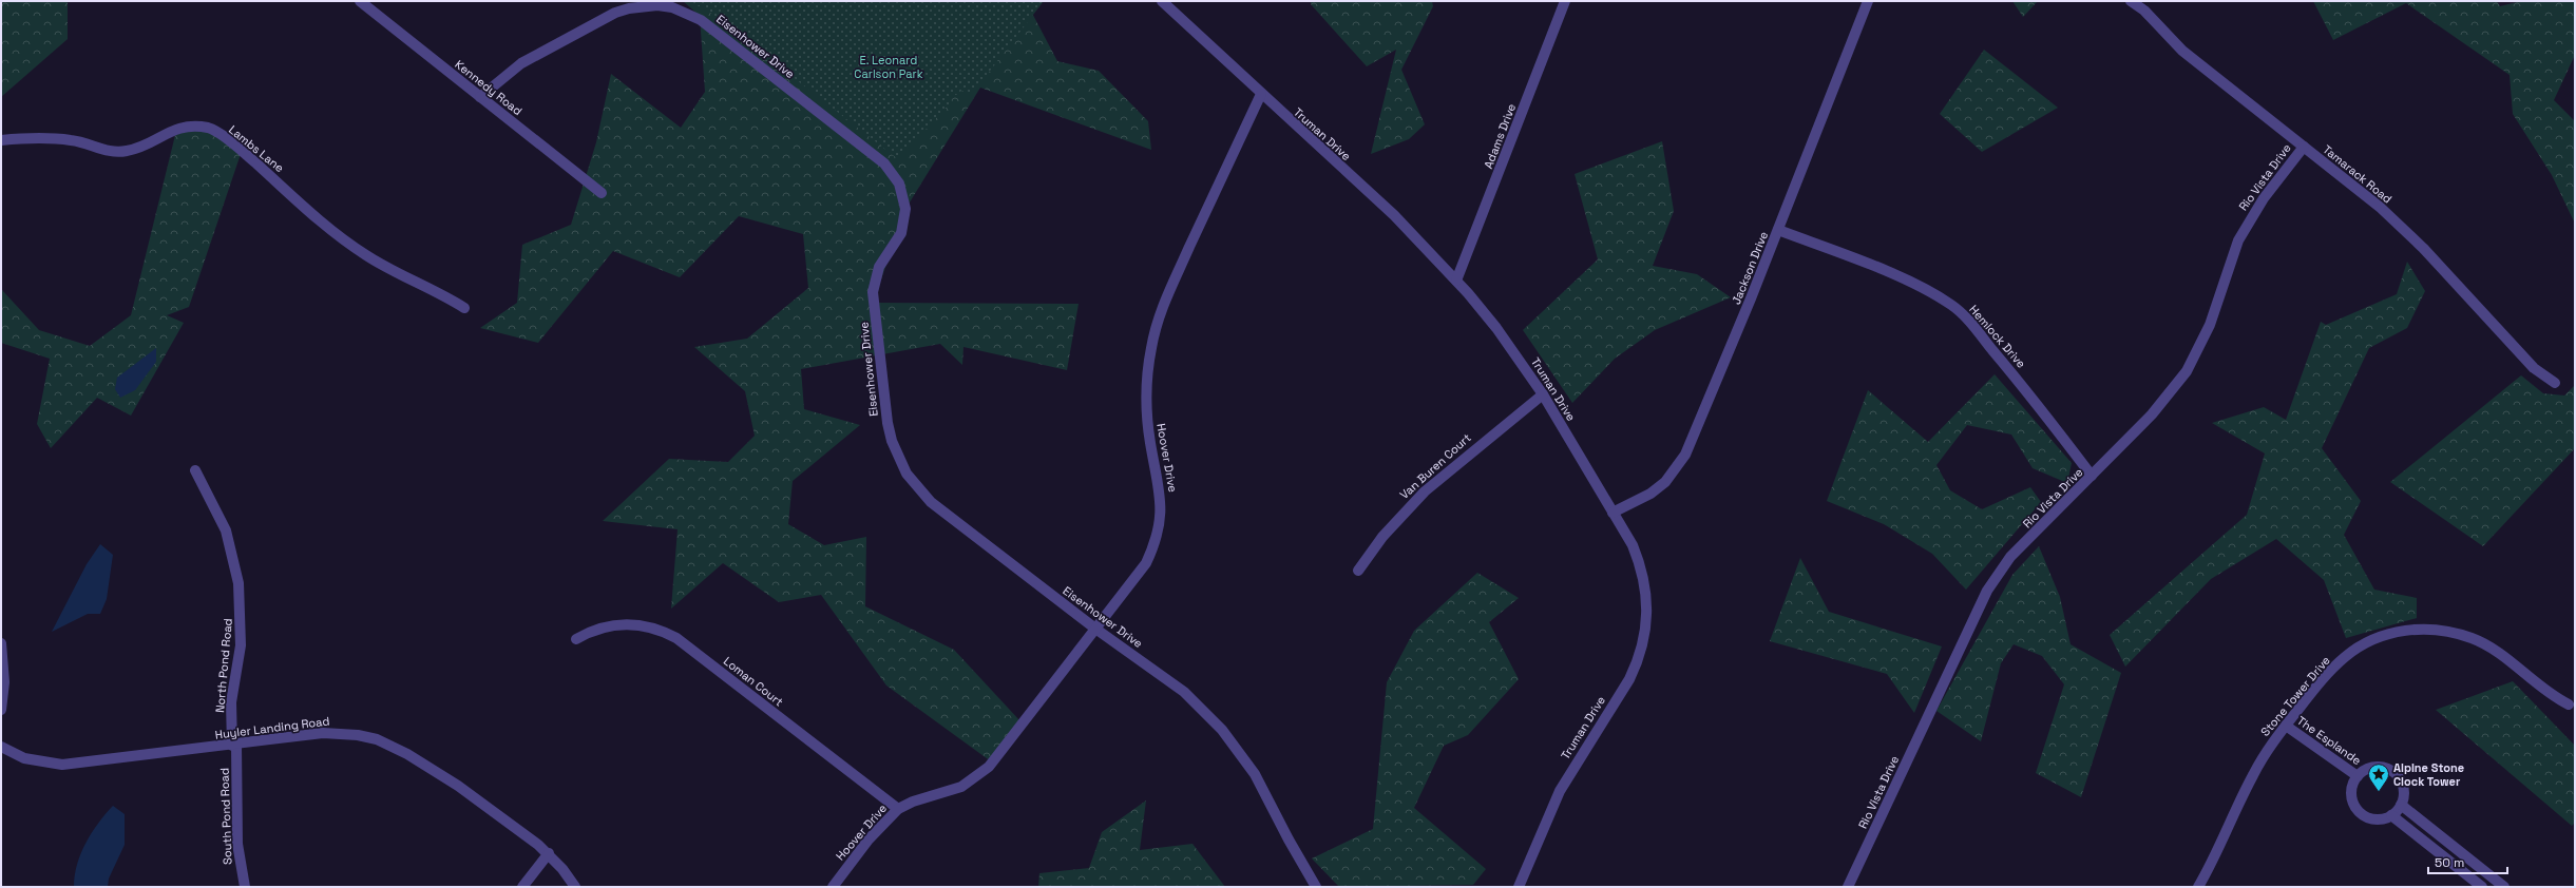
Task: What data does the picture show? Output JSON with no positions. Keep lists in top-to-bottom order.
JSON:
{
  "streets": {
    "street": [
      "Eisenhower Drive",
      "Kennedy Road",
      "Truman Drive",
      "Adams Drive",
      "Lambs Lane",
      "Tamarack Road",
      "Rio Vista Drive",
      "Jackson Drive",
      "Hemlock Drive",
      "Hoover Drive",
      "Van Buren Court",
      "North Pond Road",
      "Loman Court",
      "Stone Tower Drive",
      "Huyler Landing Road",
      "The Esplande",
      "South Pond Road"
    ]
  },
  "crossings": [
    ["Eisenhower Drive", "Kennedy Road"],
    ["Eisenhower Drive", "Hoover Drive"],
    ["Truman Drive", "Adams Drive"],
    ["Truman Drive", "Jackson Drive"],
    ["Truman Drive", "Hoover Drive"],
    ["Truman Drive", "Van Buren Court"],
    ["Tamarack Road", "Rio Vista Drive"],
    ["Rio Vista Drive", "Hemlock Drive"],
    ["Jackson Drive", "Hemlock Drive"],
    ["Hoover Drive", "Loman Court"],
    ["North Pond Road", "Huyler Landing Road"],
    ["North Pond Road", "South Pond Road"],
    ["Stone Tower Drive", "The Esplande"],
    ["Huyler Landing Road", "South Pond Road"]
  ],
  "parks": ["E. Leonard Carlson Park"],
  "places": {
    "place": ["Alpine Stone Clock Tower"]
  },
  "scale_bar": "50 m"
}
